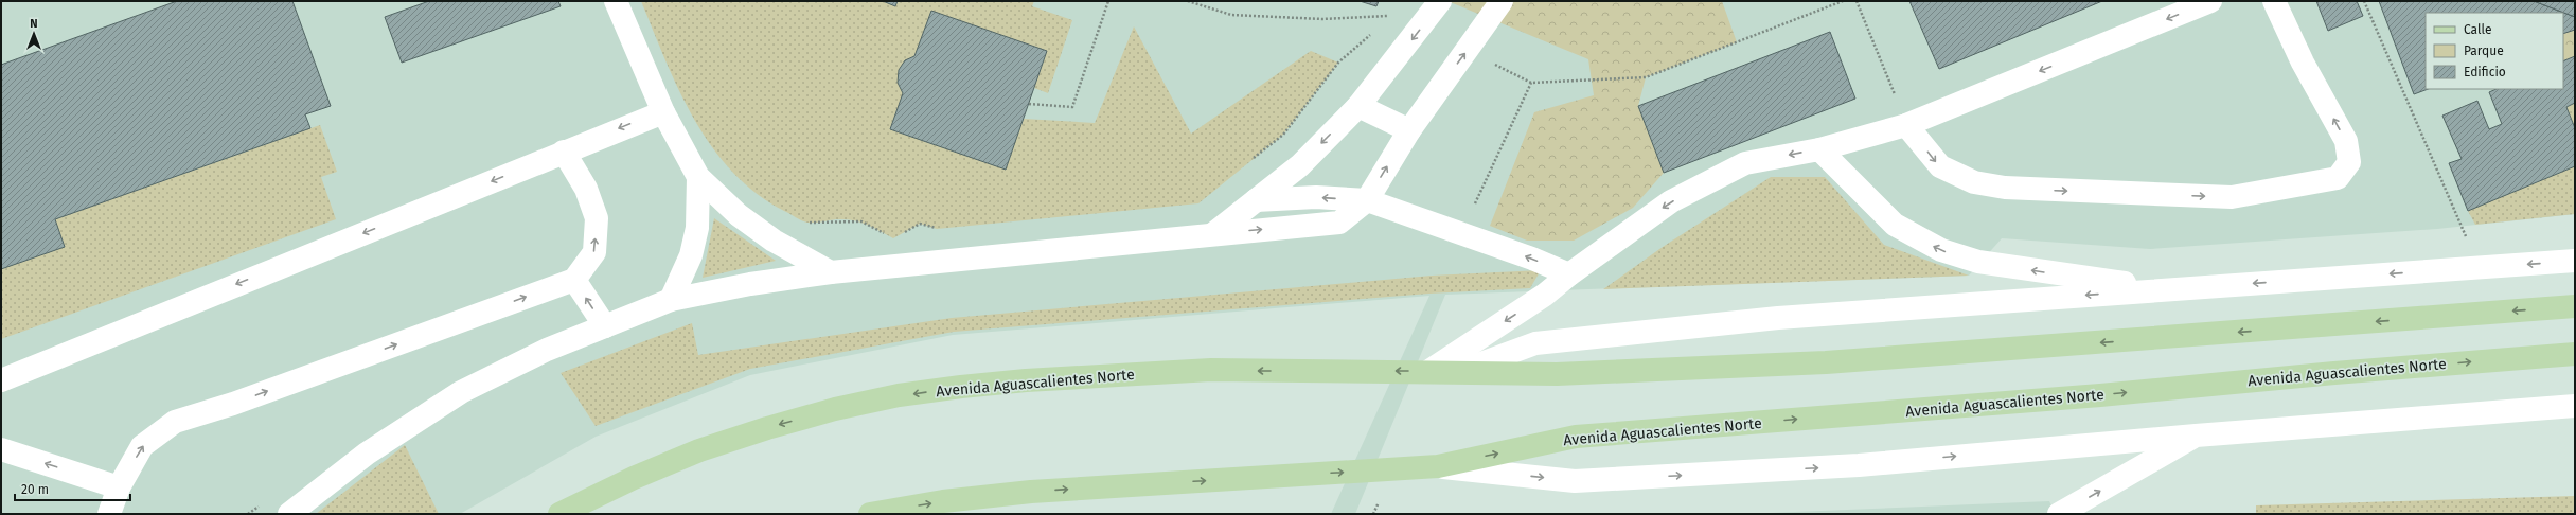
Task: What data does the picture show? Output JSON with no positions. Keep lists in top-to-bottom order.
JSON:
{
  "streets": {
    "main road": ["Avenida Aguascalientes Norte"]
  },
  "legend": ["Calle", "Parque", "Edificio"],
  "scale_bar": "20 m",
  "north": "top"
}
